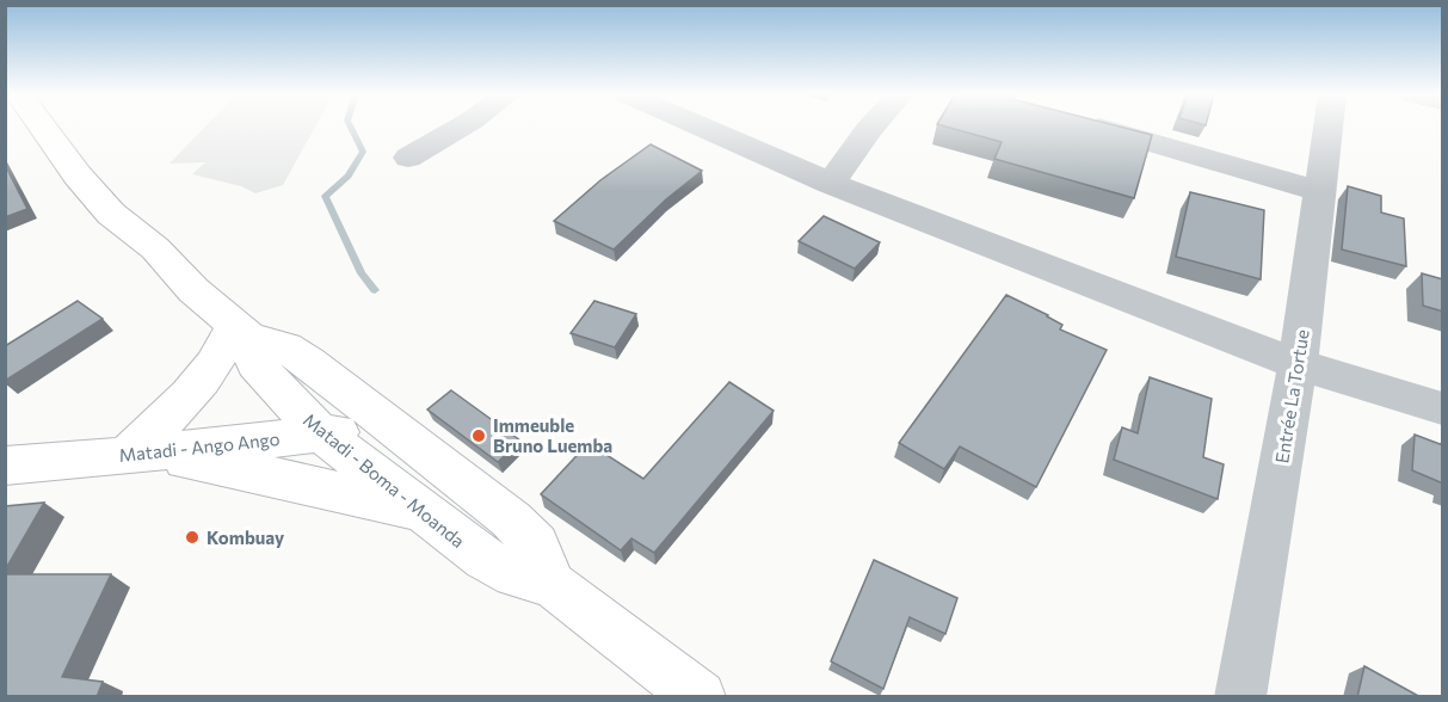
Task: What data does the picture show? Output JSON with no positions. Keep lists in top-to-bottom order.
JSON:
{
  "streets": {
    "highway": ["Matadi - Ango Ango", "Matadi - Boma - Moanda"],
    "street": ["Entrée La Tortue"]
  },
  "crossings": [
    ["Matadi - Ango Ango", "Matadi - Boma - Moanda"]
  ],
  "places": ["Immeuble Bruno Luemba", "Kombuay"]
}
